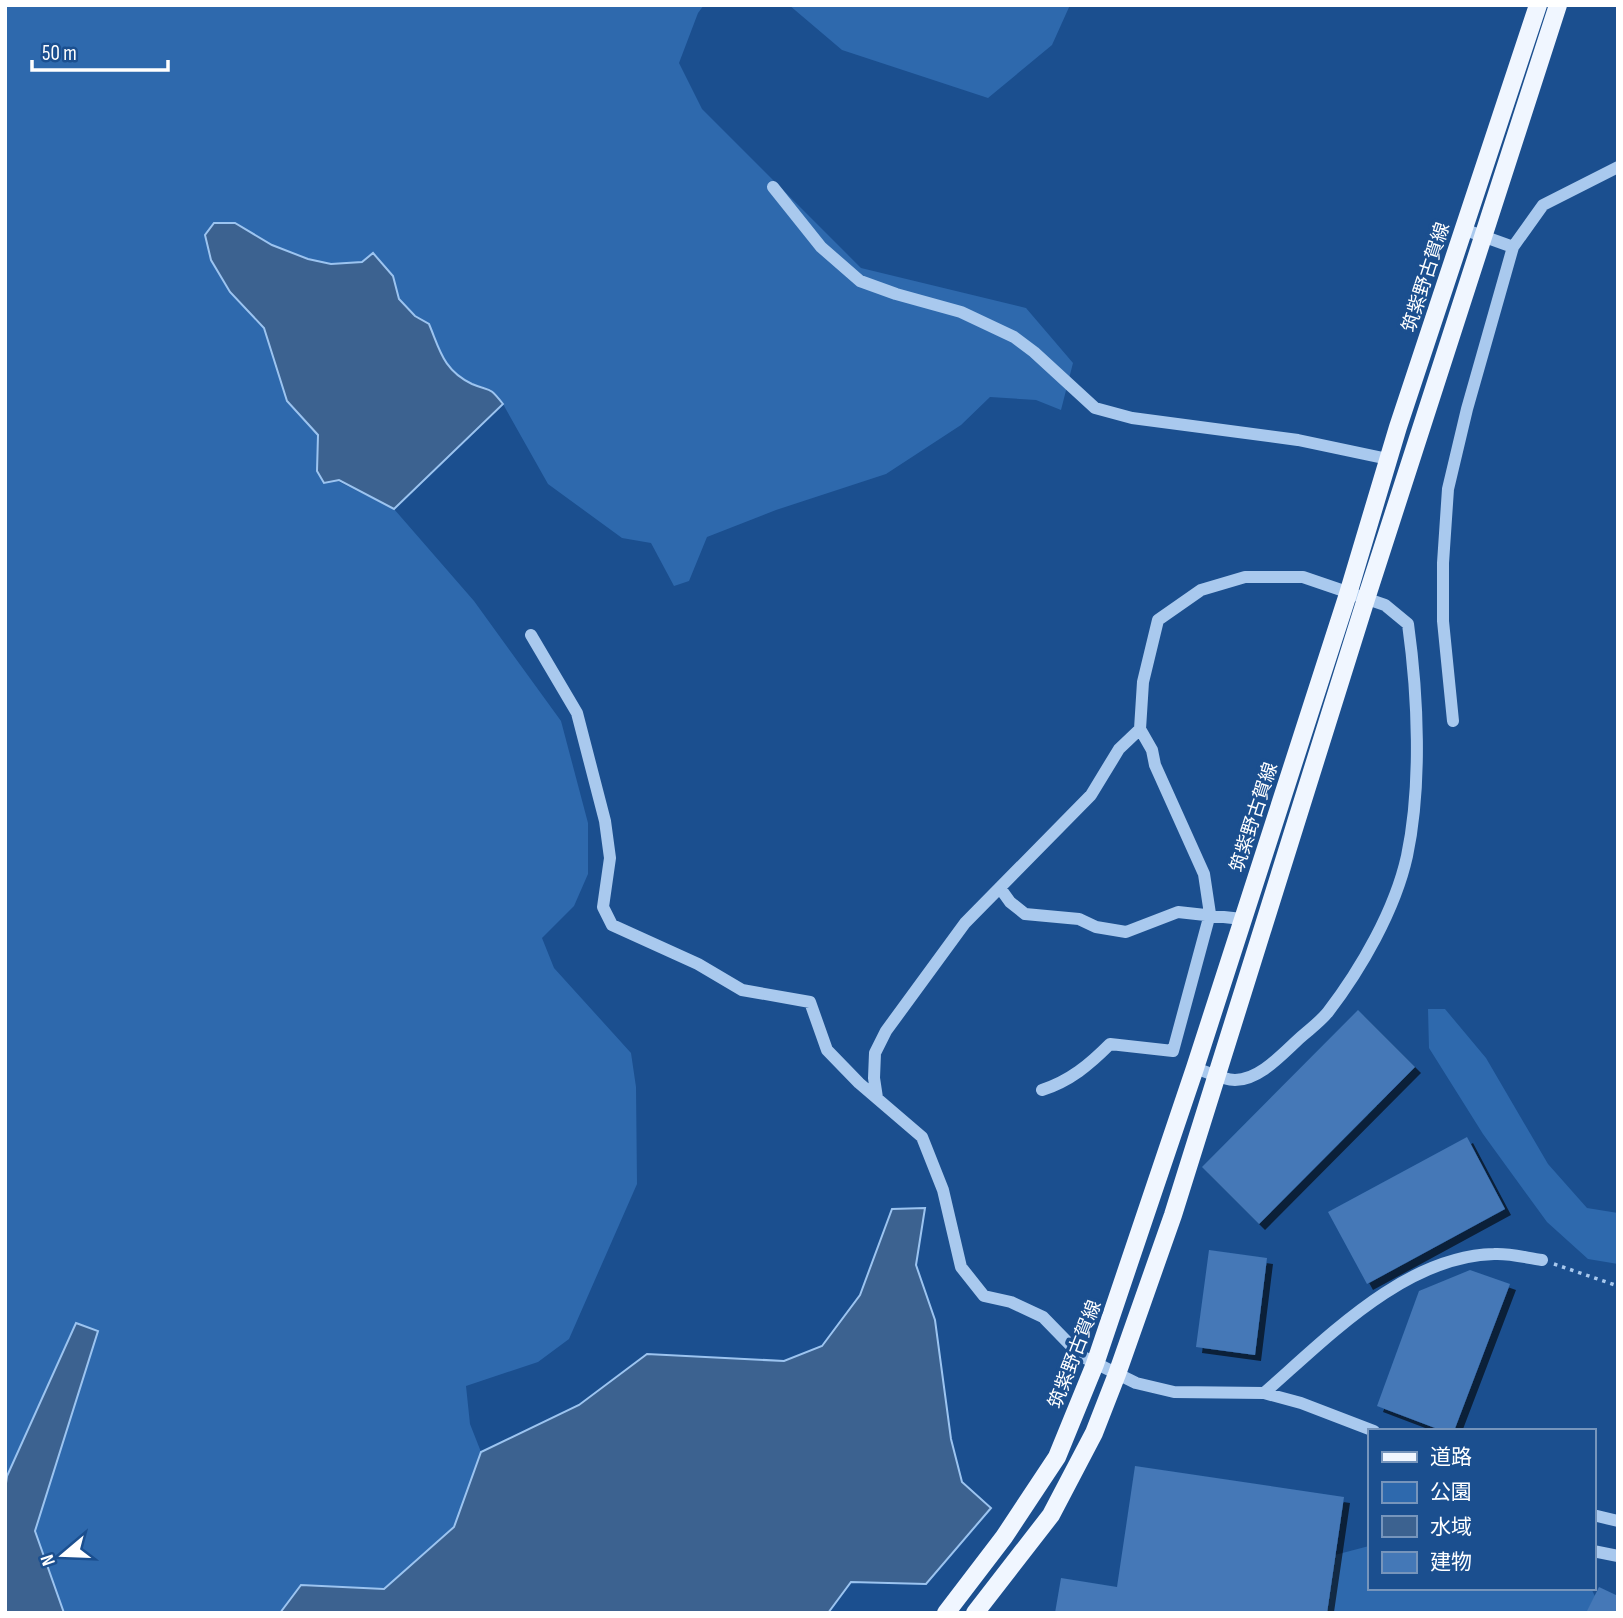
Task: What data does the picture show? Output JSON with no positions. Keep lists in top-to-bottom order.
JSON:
{
  "streets": {
    "main road": ["筑紫野古賀線"]
  },
  "legend": [
    "道路",
    "公園",
    "水域",
    "建物"
  ],
  "scale_bar": "50 m",
  "north": "left"
}
